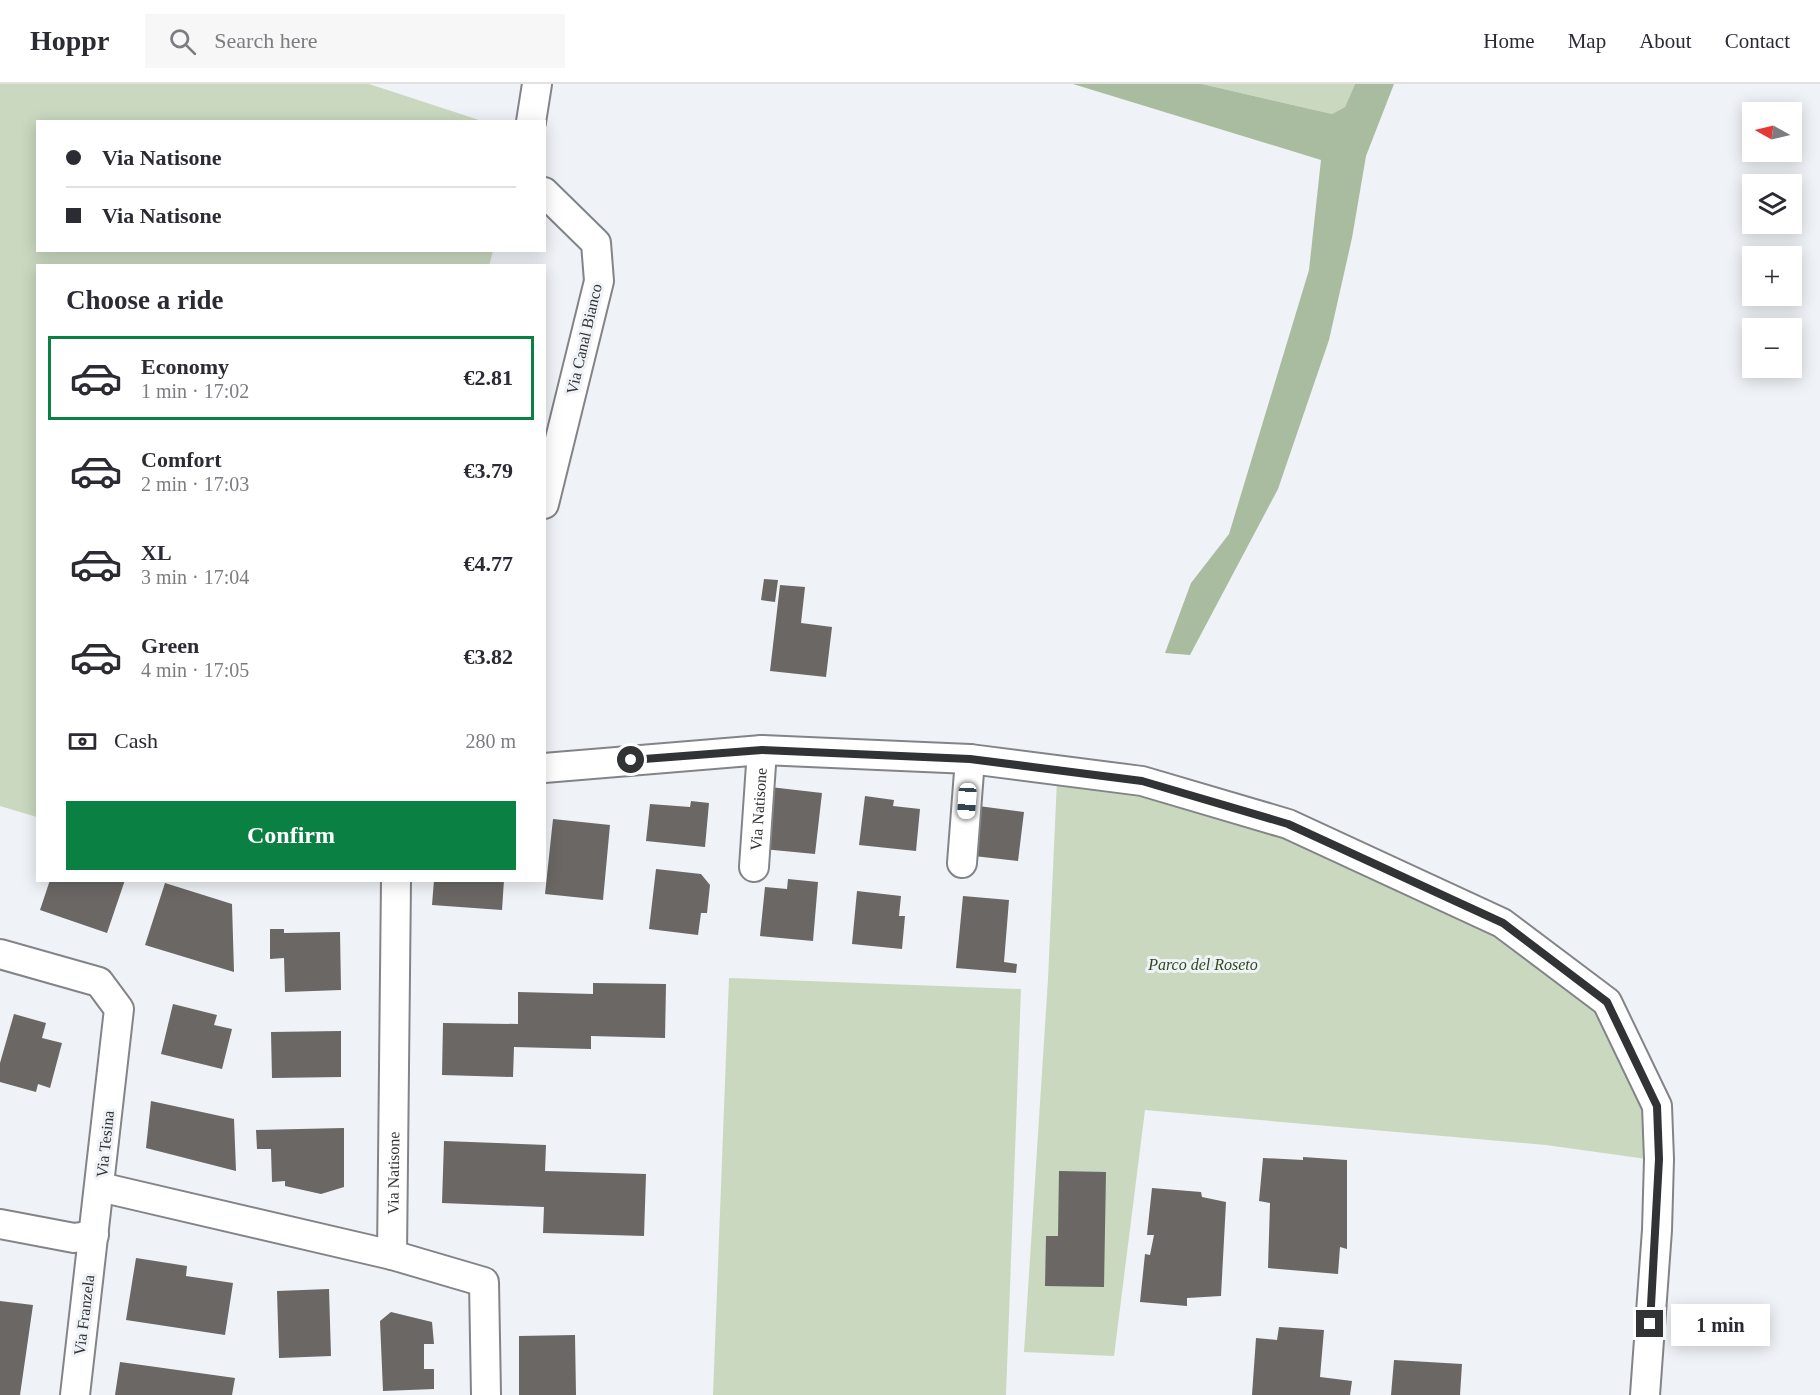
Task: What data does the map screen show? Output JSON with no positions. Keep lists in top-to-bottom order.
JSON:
{
  "streets": {
    "street": [
      "Via Canal Bianco",
      "Via Natisone",
      "Via Tesina",
      "Via Franzela"
    ]
  },
  "crossings": [
    ["Via Natisone", "Via Tesina"],
    ["Via Tesina", "Via Franzela"]
  ],
  "parks": ["Parco del Roseto"],
  "north": "left",
  "page": {
    "header": "Hoppr",
    "search": "Search here",
    "nav": [
      "Home",
      "Map",
      "About",
      "Contact"
    ],
    "map_buttons": ["+", "−"],
    "banner": ["Via Natisone", "Via Natisone"],
    "heading": "Choose a ride",
    "list": [
      {
        "name": "Economy",
        "note": "1 min · 17:02",
        "value": "€2.81"
      },
      {
        "name": "Comfort",
        "note": "2 min · 17:03",
        "value": "€3.79"
      },
      {
        "name": "XL",
        "note": "3 min · 17:04",
        "value": "€4.77"
      },
      {
        "name": "Green",
        "note": "4 min · 17:05",
        "value": "€3.82"
      }
    ],
    "pay": ["Cash", "280 m"],
    "buttons": "Confirm",
    "bubble": "1 min"
  }
}
